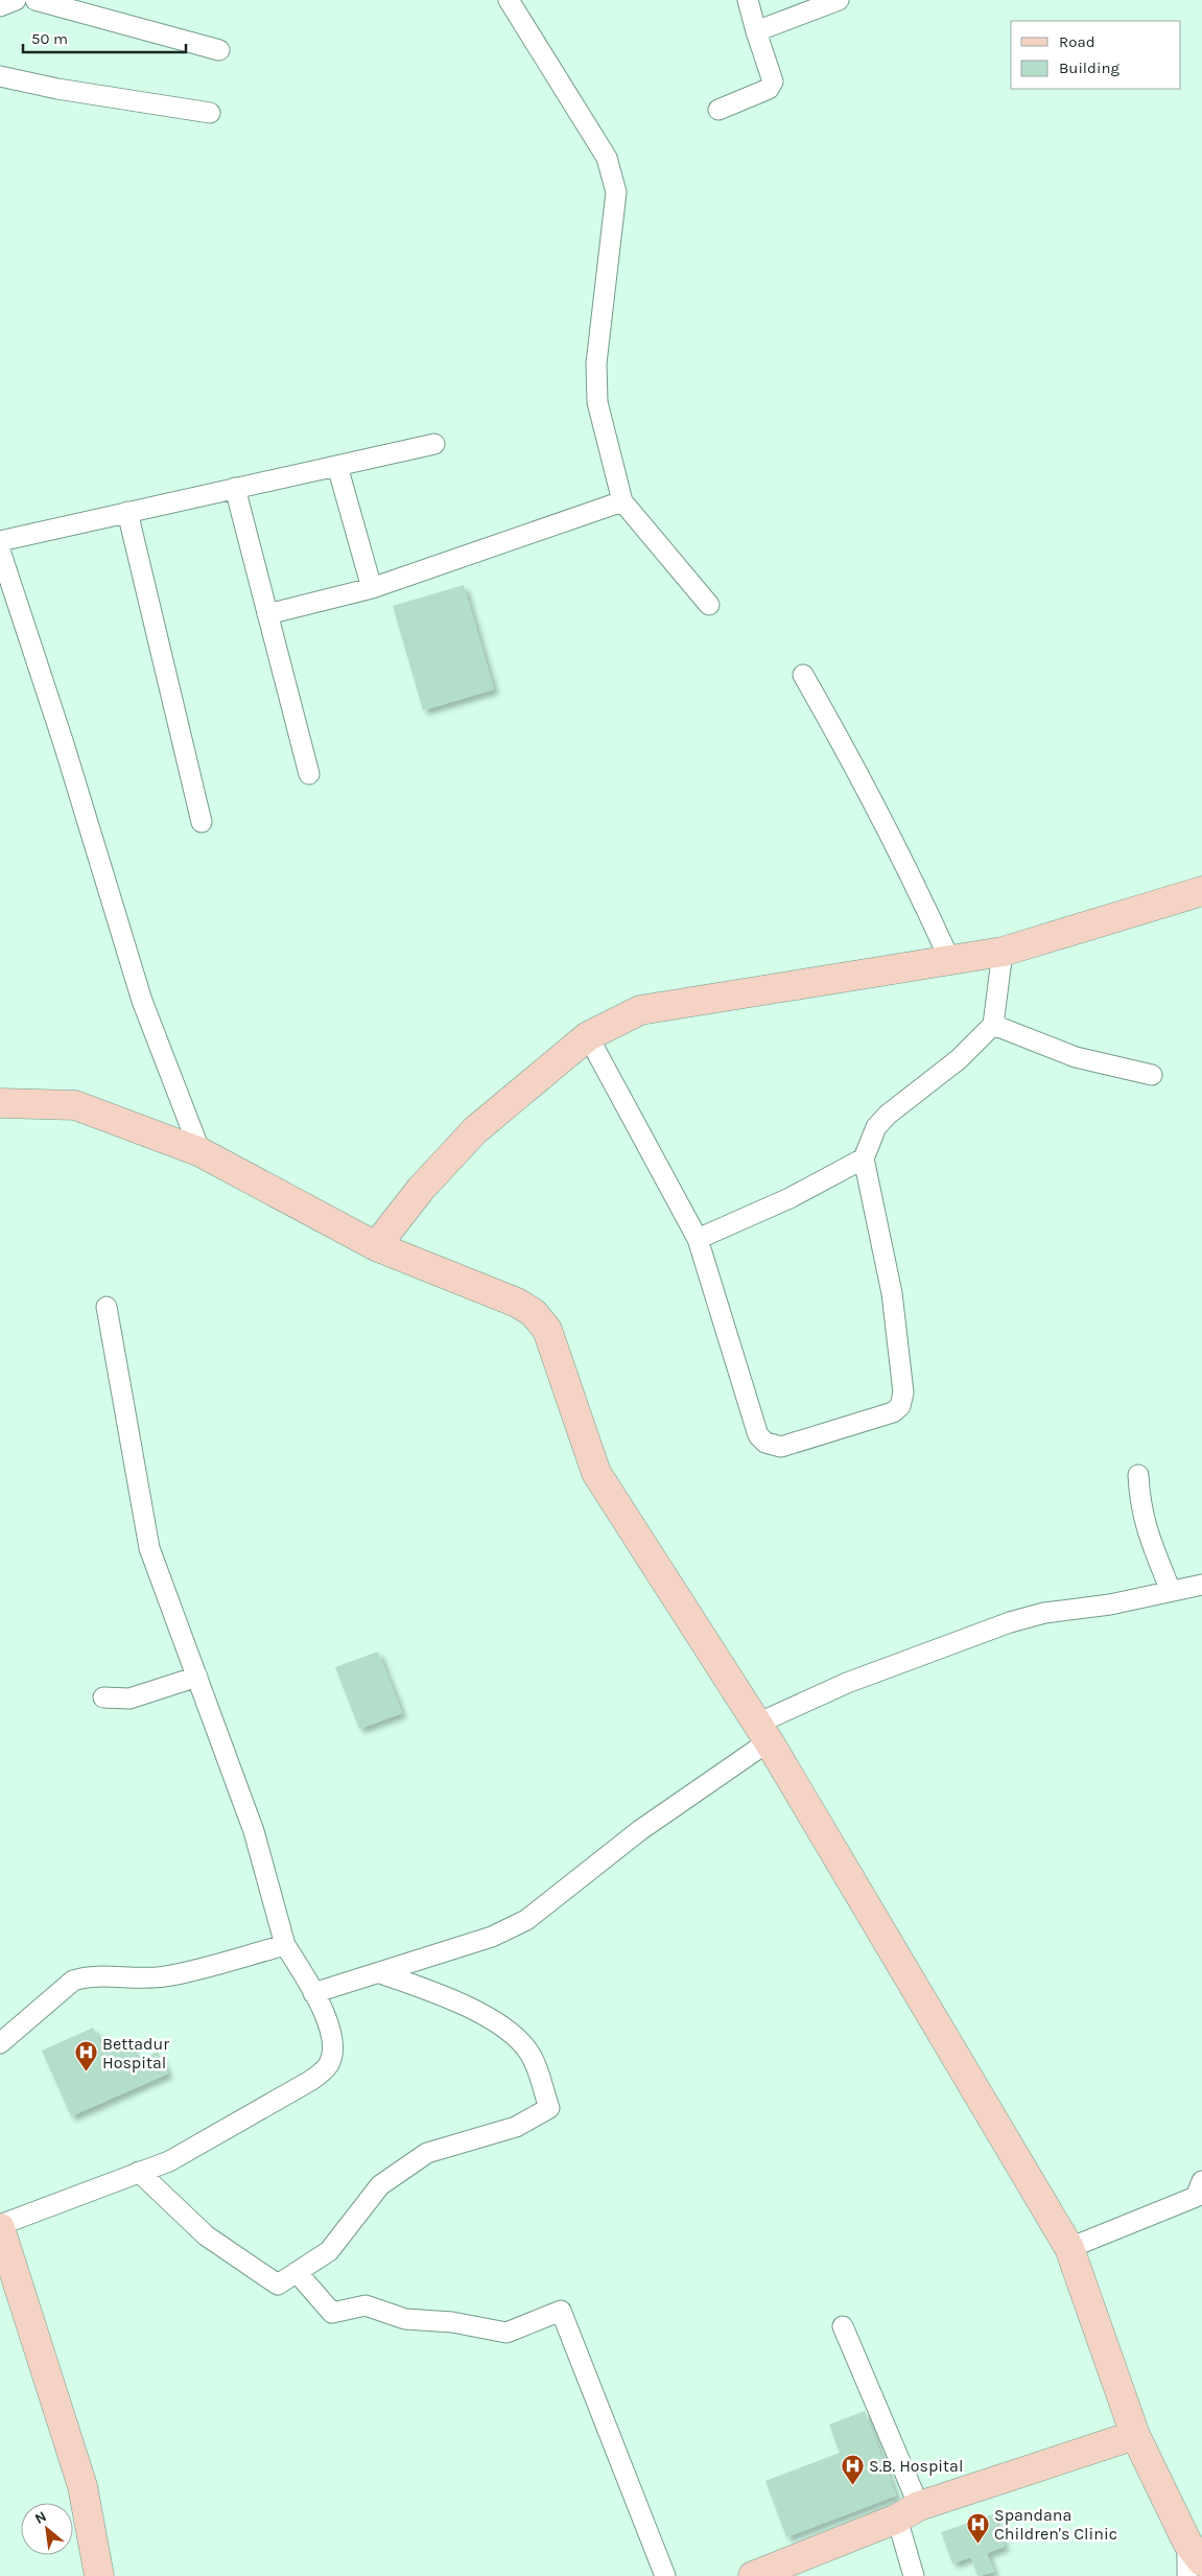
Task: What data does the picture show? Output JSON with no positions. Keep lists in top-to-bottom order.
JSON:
{
  "places": {
    "hospital": ["Bettadur Hospital", "S.B. Hospital", "Spandana Children's Clinic"]
  },
  "legend": ["Road", "Building"],
  "scale_bar": "50 m",
  "north": "top left"
}
